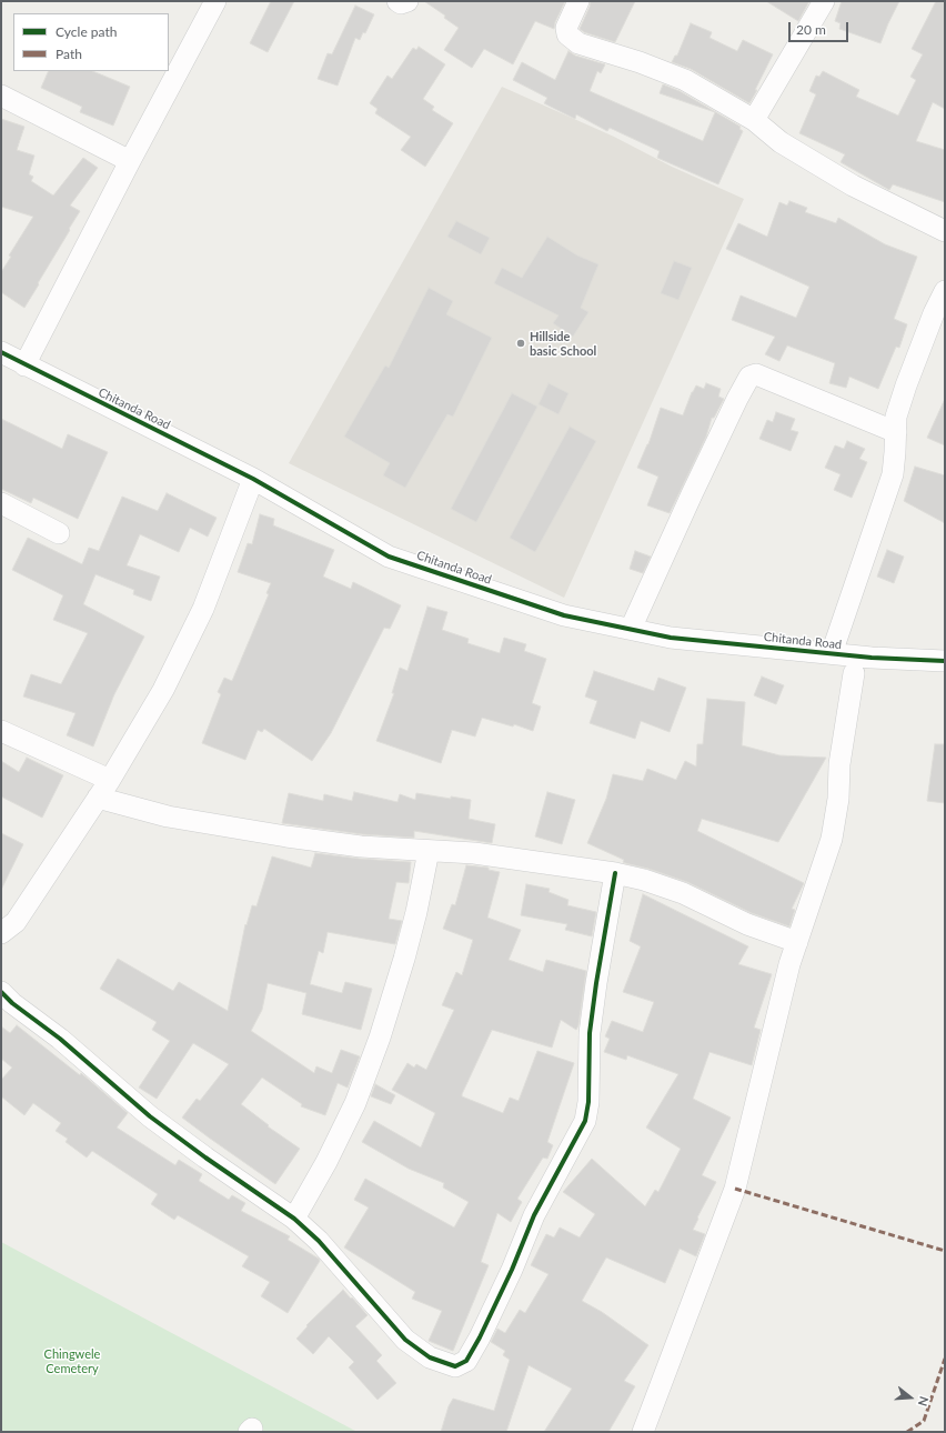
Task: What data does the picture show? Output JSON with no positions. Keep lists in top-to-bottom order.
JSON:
{
  "streets": {
    "street": ["Chitanda Road"]
  },
  "parks": ["Chingwele Cemetery"],
  "places": ["Hillside basic School"],
  "legend": ["Cycle path", "Path"],
  "scale_bar": "20 m",
  "north": "right"
}
